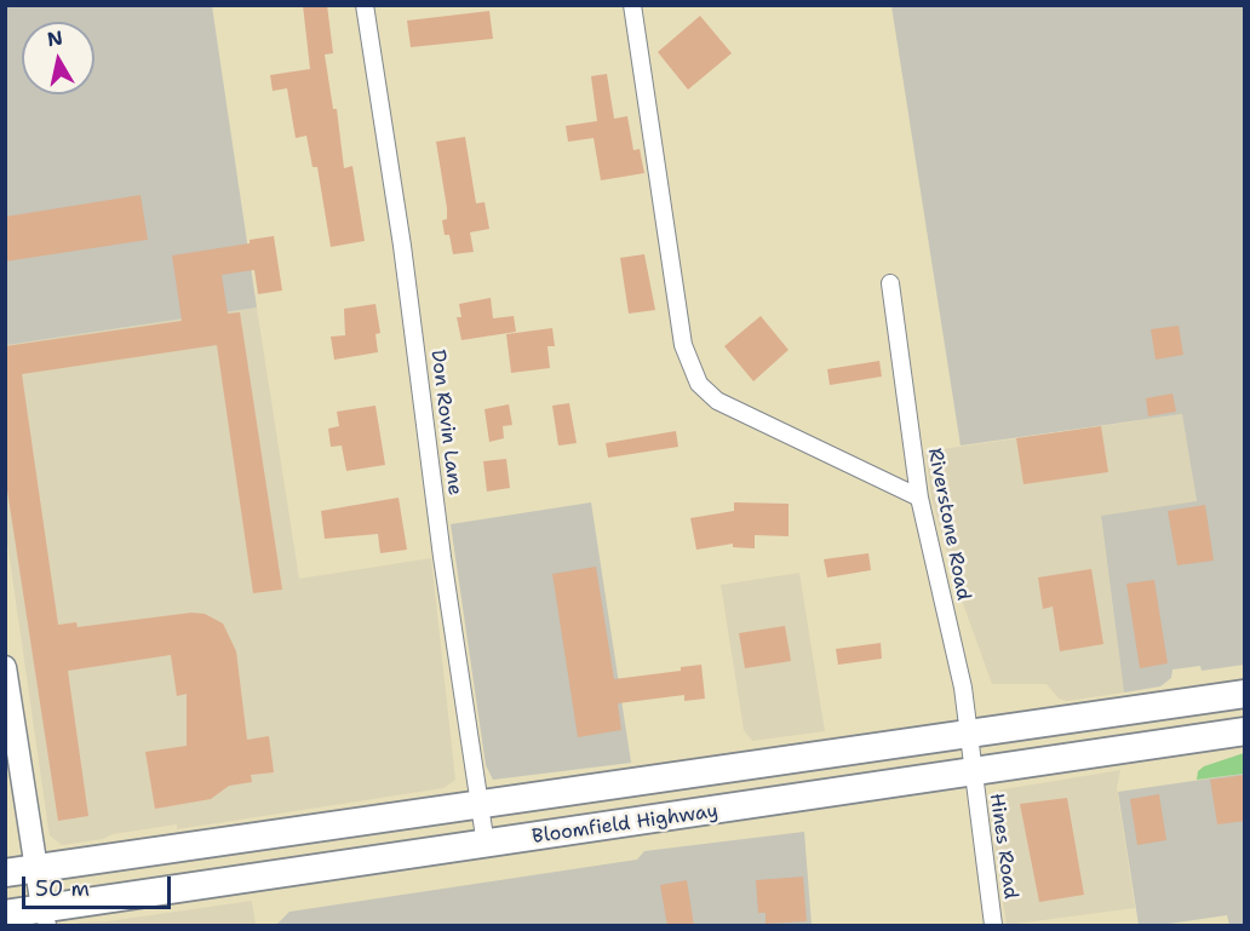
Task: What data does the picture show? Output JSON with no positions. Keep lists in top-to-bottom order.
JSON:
{
  "streets": {
    "highway": ["Bloomfield Highway"],
    "street": ["Don Rovin Lane", "Riverstone Road", "Hines Road"]
  },
  "crossings": [
    ["Don Rovin Lane", "Bloomfield Highway"],
    ["Riverstone Road", "Bloomfield Highway"],
    ["Riverstone Road", "Hines Road"],
    ["Bloomfield Highway", "Hines Road"]
  ],
  "scale_bar": "50 m",
  "north": "top"
}
